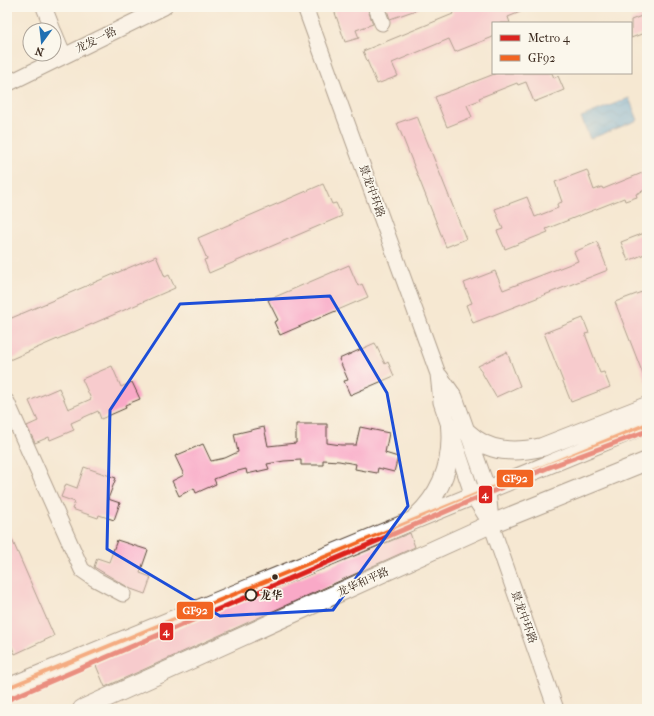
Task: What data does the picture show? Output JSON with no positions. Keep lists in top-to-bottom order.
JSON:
{
  "streets": {
    "main road": ["龙华和平路"],
    "street": ["龙发一路", "景龙中环路"]
  },
  "crossings": [
    ["景龙中环路", "龙华和平路"]
  ],
  "places": ["龙华"],
  "lines": ["transit line GF92", "metro line 4"],
  "legend": ["Metro 4", "GF92"],
  "north": "bottom"
}
